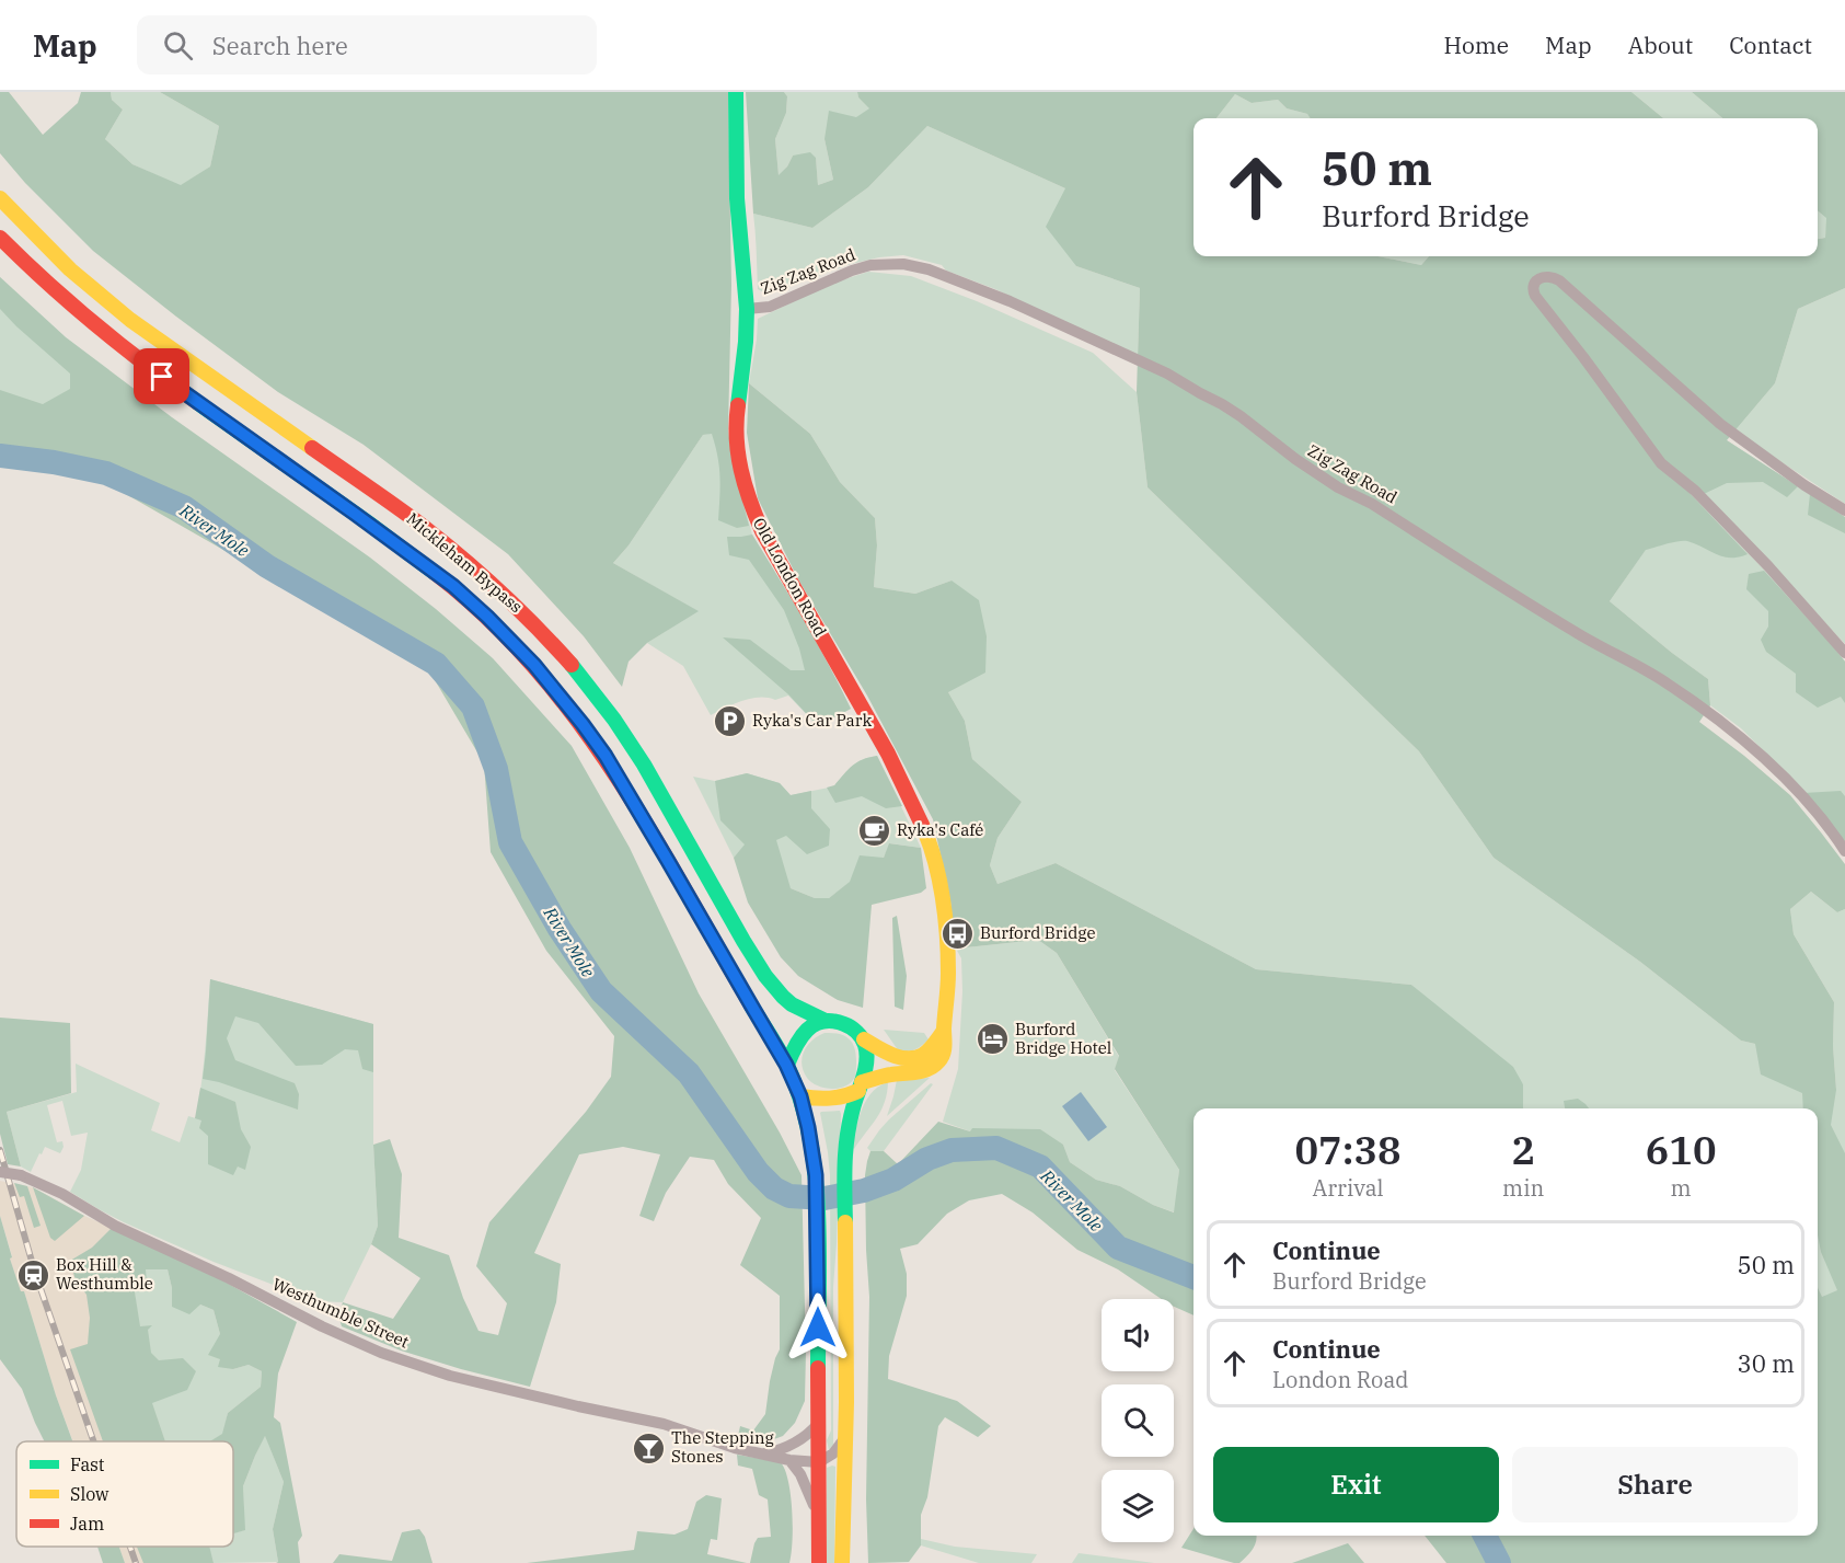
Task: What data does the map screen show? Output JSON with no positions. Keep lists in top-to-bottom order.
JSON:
{
  "streets": {
    "main road": ["Mickleham Bypass", "Old London Road"],
    "street": ["Zig Zag Road", "Westhumble Street"]
  },
  "crossings": [
    ["Zig Zag Road", "Old London Road"]
  ],
  "water": ["River Mole"],
  "places": {
    "parking": ["Ryka's Car Park"],
    "cafe": ["Ryka's Café"],
    "bus stop": ["Burford Bridge"],
    "hotel": ["Burford Bridge Hotel"],
    "station": ["Box Hill & Westhumble"],
    "bar": ["The Stepping Stones"]
  },
  "legend": ["Fast", "Slow", "Jam"],
  "page": {
    "header": "Map",
    "search": "Search here",
    "nav": [
      "Home",
      "Map",
      "About",
      "Contact"
    ],
    "turn": ["50 m", "Burford Bridge"],
    "eta": [
      "07:38",
      "Arrival",
      "2",
      "min",
      "610",
      "m"
    ],
    "list": [
      {
        "name": "Continue",
        "note": "Burford Bridge",
        "value": "50 m"
      },
      {
        "name": "Continue",
        "note": "London Road",
        "value": "30 m"
      }
    ],
    "buttons": ["Exit", "Share"]
  }
}
